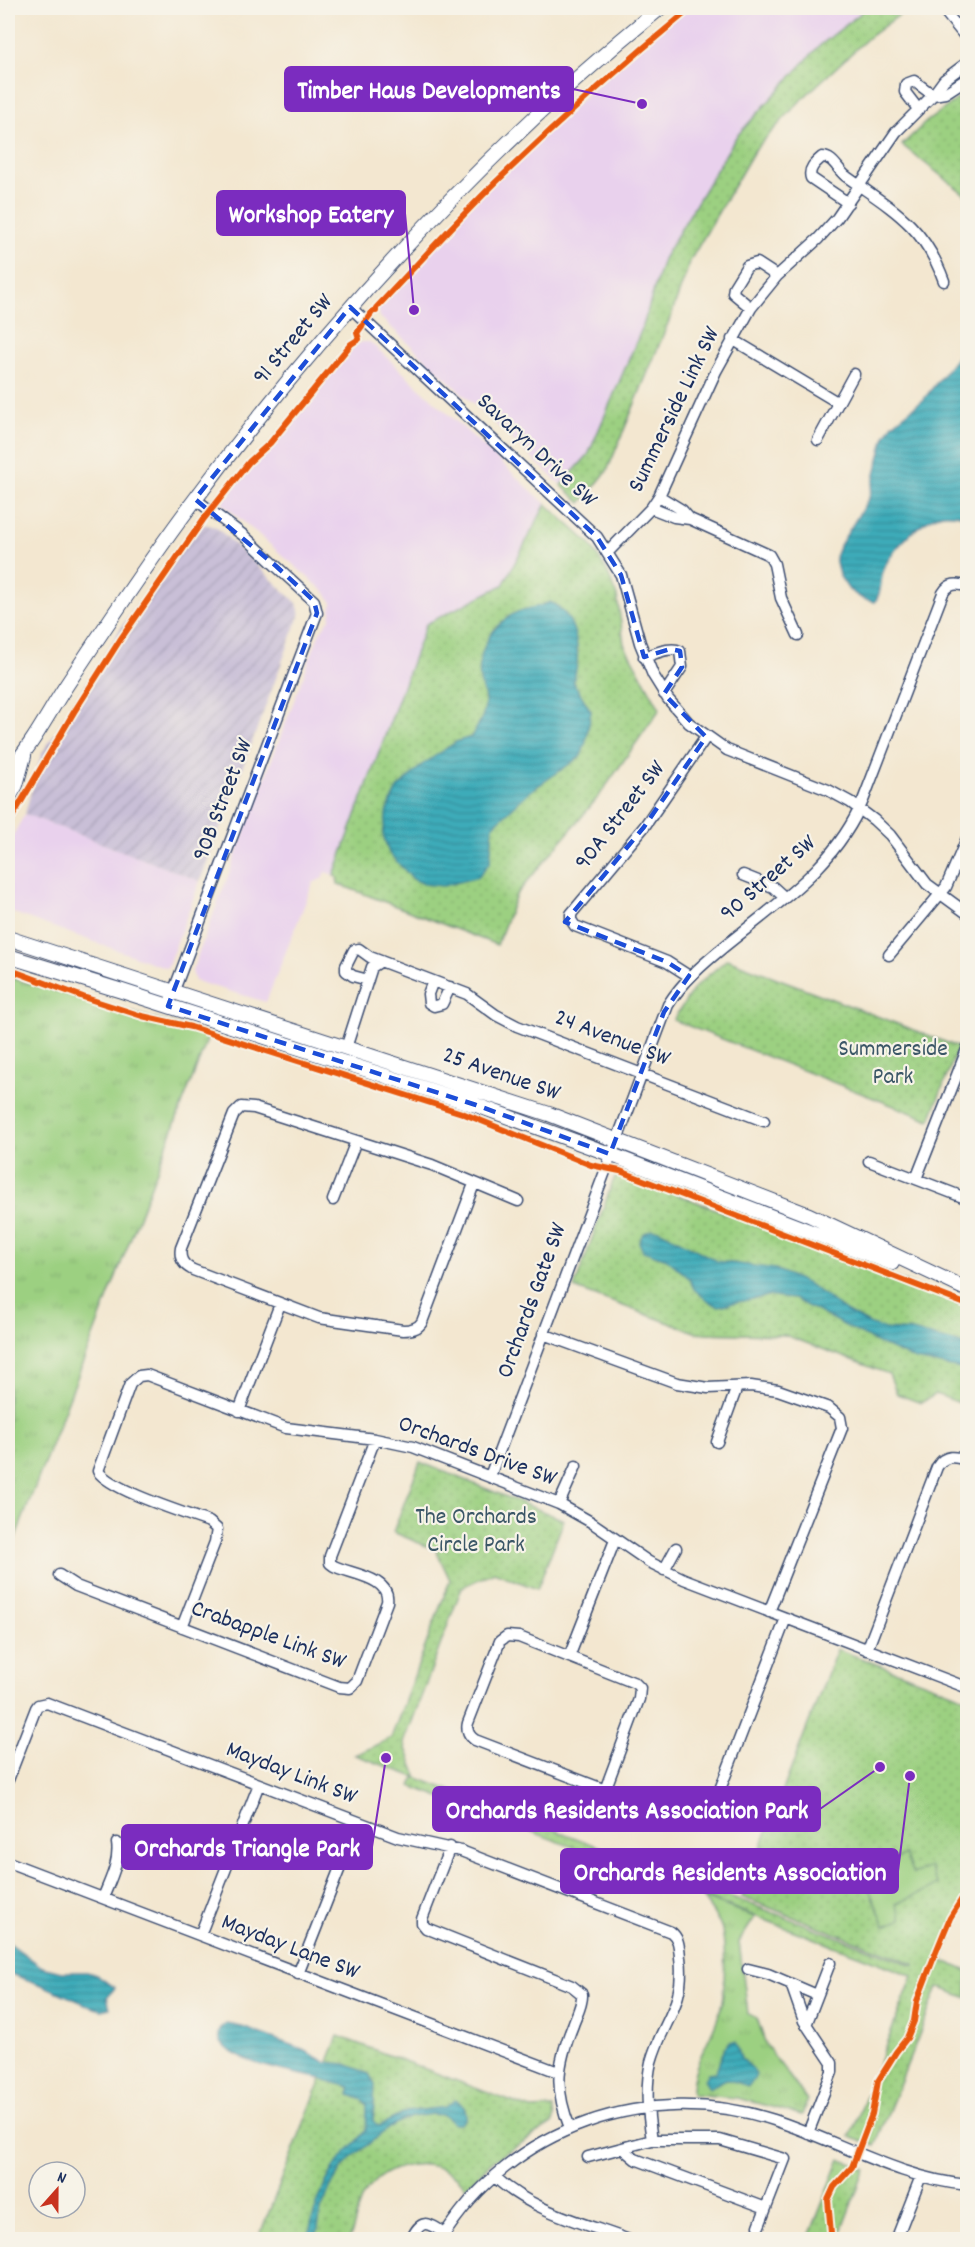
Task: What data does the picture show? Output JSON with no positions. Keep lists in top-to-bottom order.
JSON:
{
  "streets": {
    "main road": ["91 Street SW", "25 Avenue SW"],
    "street": [
      "Summerside Link SW",
      "Savaryn Drive SW",
      "90B Street SW",
      "90A Street SW",
      "90 Street SW",
      "24 Avenue SW",
      "Orchards Gate SW",
      "Orchards Drive SW",
      "Crabapple Link SW",
      "Mayday Link SW",
      "Mayday Lane SW"
    ]
  },
  "crossings": [
    ["91 Street SW", "Savaryn Drive SW"],
    ["91 Street SW", "90B Street SW"],
    ["Summerside Link SW", "Savaryn Drive SW"],
    ["Savaryn Drive SW", "90A Street SW"],
    ["Savaryn Drive SW", "90 Street SW"],
    ["90B Street SW", "25 Avenue SW"],
    ["90A Street SW", "90 Street SW"],
    ["90 Street SW", "24 Avenue SW"],
    ["90 Street SW", "25 Avenue SW"],
    ["90 Street SW", "Orchards Gate SW"],
    ["25 Avenue SW", "Orchards Gate SW"],
    ["Orchards Gate SW", "Orchards Drive SW"],
    ["Orchards Drive SW", "Crabapple Link SW"]
  ],
  "parks": ["Summerside Park", "The Orchards Circle Park"],
  "places": [
    "Timber Haus Developments",
    "Workshop Eatery",
    "Orchards Triangle Park",
    "Orchards Residents Association Park",
    "Orchards Residents Association"
  ],
  "north": "top"
}
